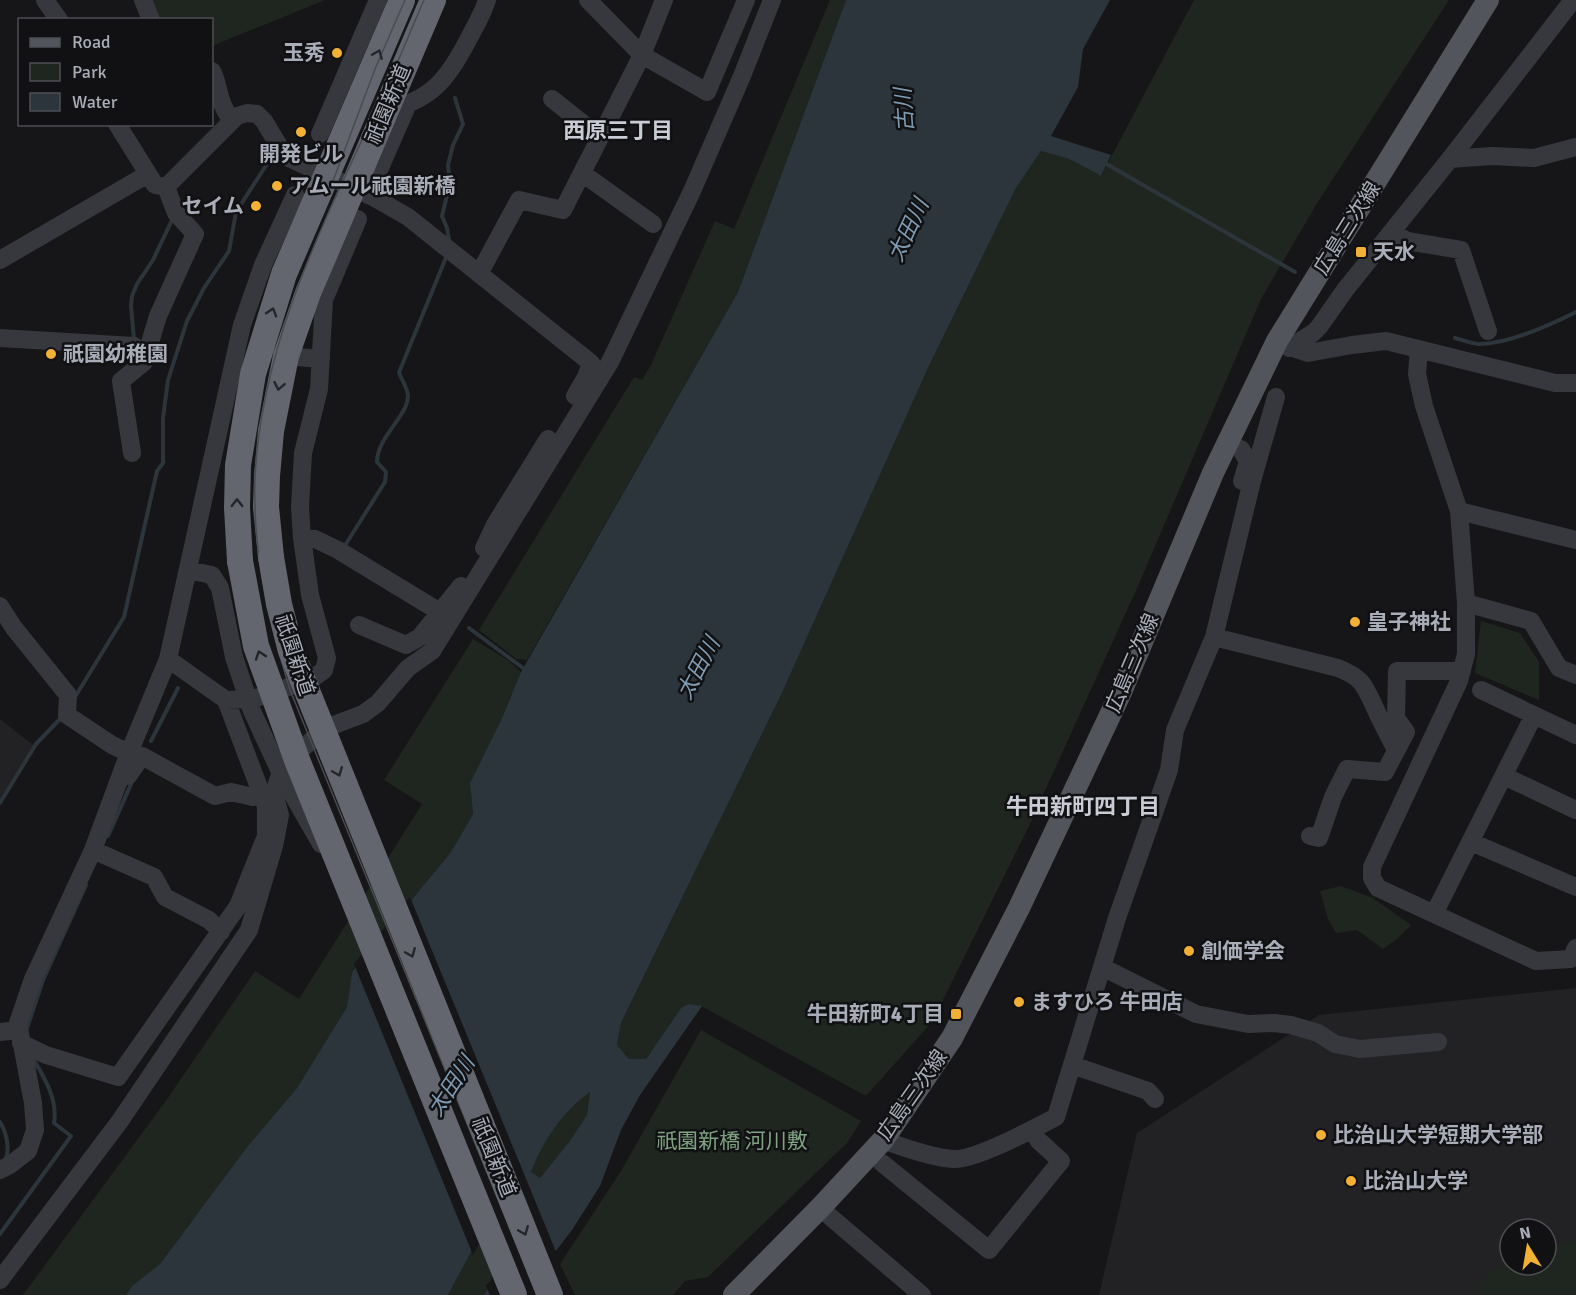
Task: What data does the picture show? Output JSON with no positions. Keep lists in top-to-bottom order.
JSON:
{
  "streets": {
    "highway": ["祇園新道"],
    "main road": ["広島三次線"]
  },
  "districts": ["西原三丁目", "牛田新町四丁目"],
  "water": ["古川", "太田川"],
  "parks": ["祇園新橋 河川敷"],
  "places": {
    "other": [
      "玉秀",
      "開発ビル",
      "アムール祇園新橋",
      "セイム",
      "祇園幼稚園",
      "皇子神社",
      "創価学会",
      "ますひろ 牛田店",
      "比治山大学短期大学部",
      "比治山大学"
    ],
    "transit": ["天水", "牛田新町4丁目"]
  },
  "legend": ["Road", "Park", "Water"],
  "north": "top"
}
